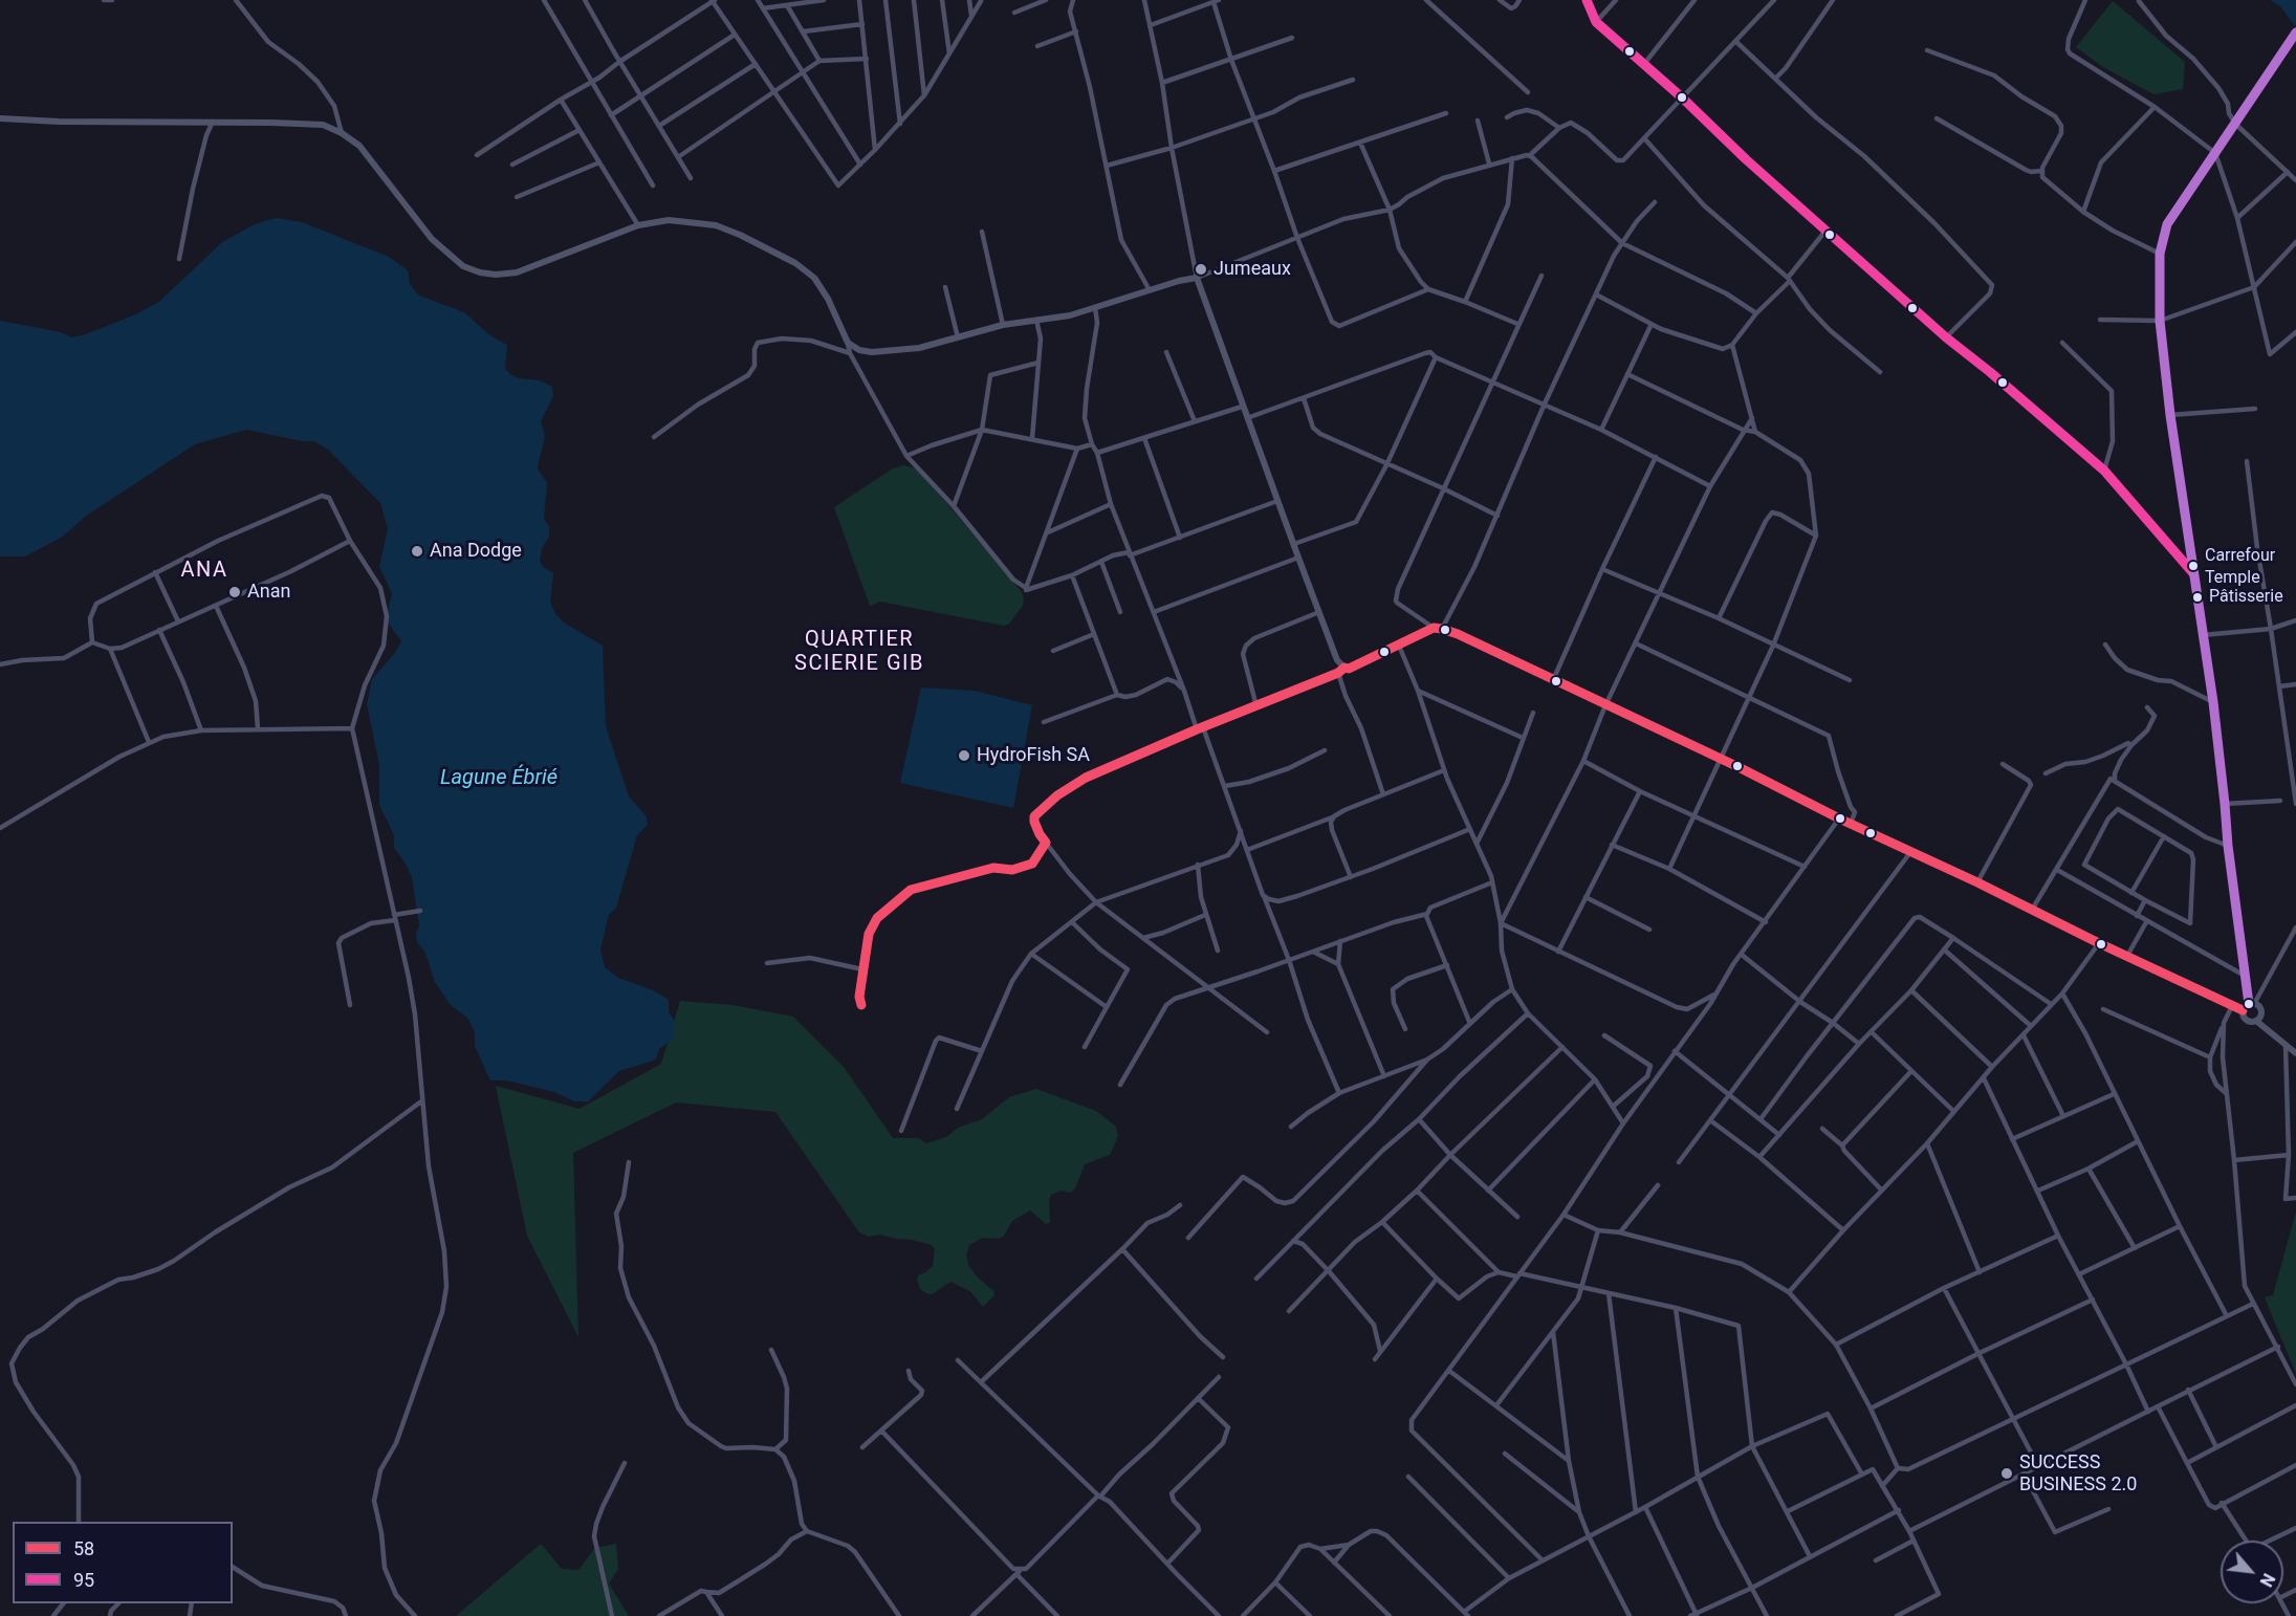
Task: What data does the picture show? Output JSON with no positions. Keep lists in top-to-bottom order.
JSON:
{
  "districts": ["ANA", "QUARTIER SCIERIE GIB"],
  "water": ["Lagune Ébrié"],
  "places": [
    "Jumeaux",
    "Ana Dodge",
    "Carrefour Temple",
    "Anan",
    "Pâtisserie",
    "HydroFish SA",
    "SUCCESS BUSINESS 2.0"
  ],
  "lines": ["transit line 95", "transit line 58"],
  "legend": ["58", "95"],
  "north": "bottom right"
}
